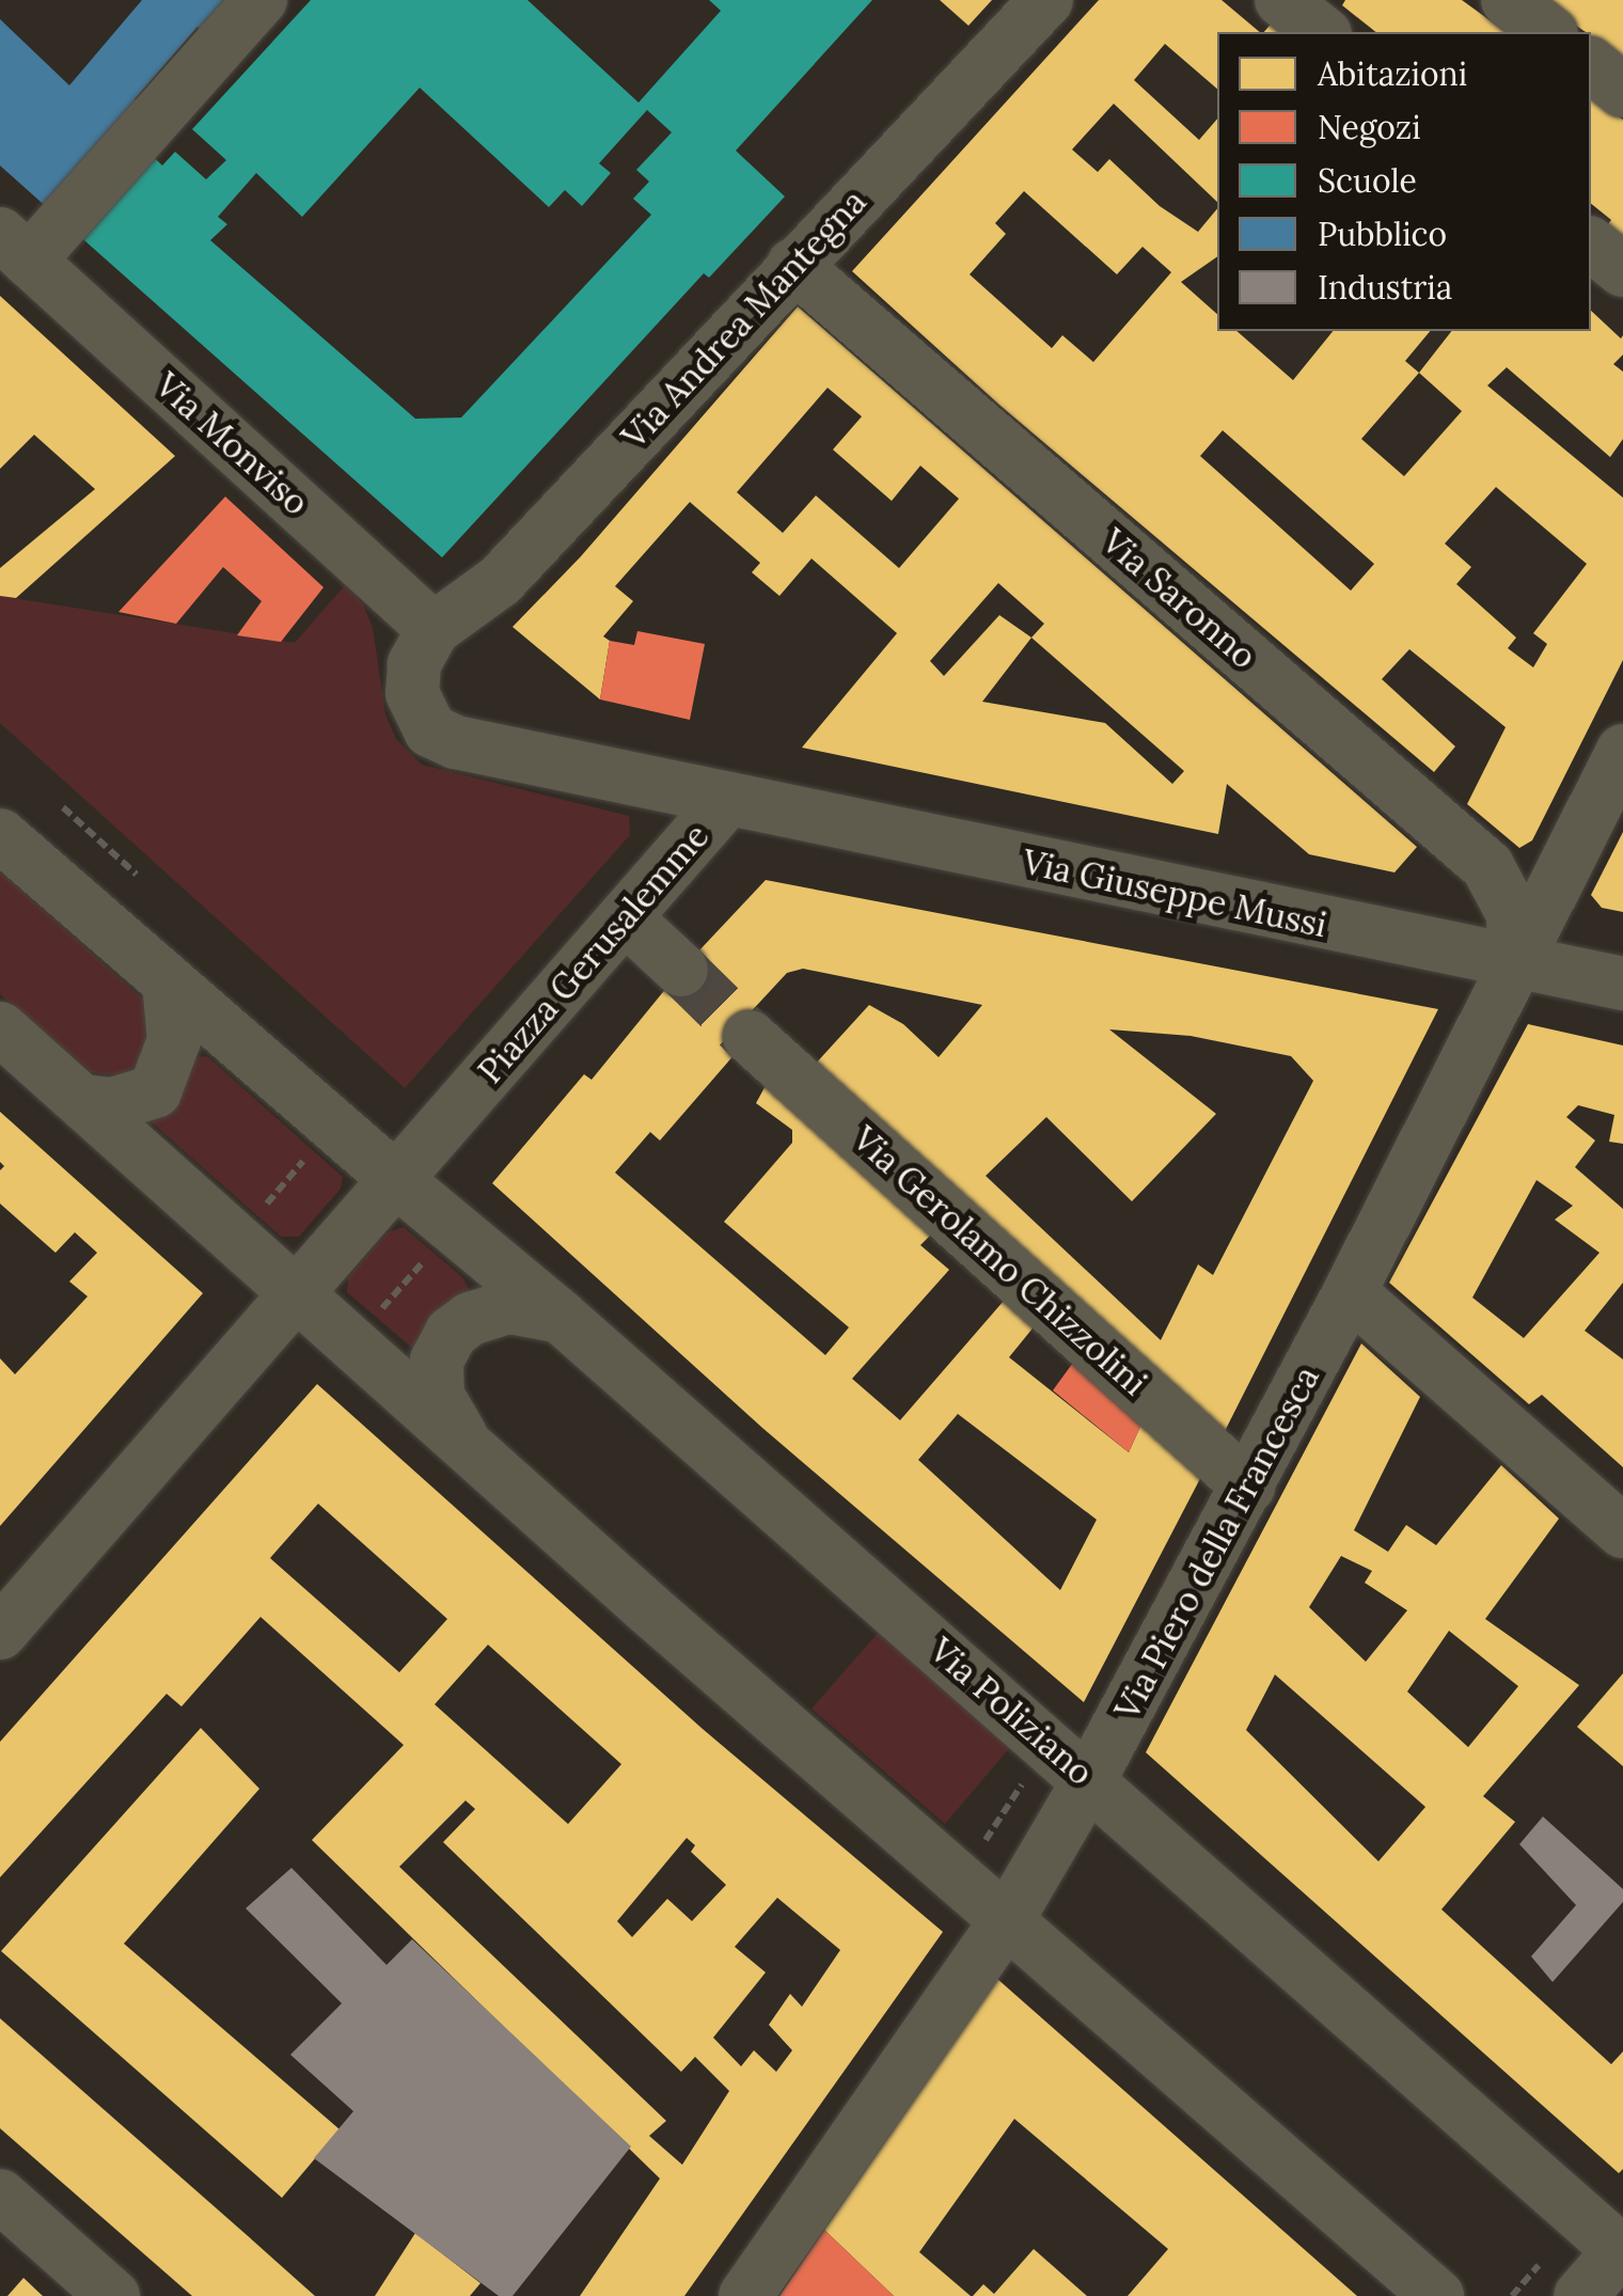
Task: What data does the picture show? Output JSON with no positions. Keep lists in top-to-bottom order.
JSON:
{
  "streets": {
    "street": [
      "Via Andrea Mantegna",
      "Via Monviso",
      "Via Saronno",
      "Via Giuseppe Mussi",
      "Piazza Gerusalemme",
      "Via Gerolamo Chizzolini",
      "Via Piero della Francesca",
      "Via Poliziano"
    ]
  },
  "crossings": [
    ["Via Andrea Mantegna", "Via Monviso"],
    ["Via Andrea Mantegna", "Via Saronno"],
    ["Via Andrea Mantegna", "Piazza Gerusalemme"],
    ["Via Monviso", "Piazza Gerusalemme"],
    ["Via Saronno", "Via Giuseppe Mussi"],
    ["Via Saronno", "Via Piero della Francesca"],
    ["Via Giuseppe Mussi", "Piazza Gerusalemme"],
    ["Via Giuseppe Mussi", "Via Piero della Francesca"],
    ["Piazza Gerusalemme", "Via Poliziano"],
    ["Via Gerolamo Chizzolini", "Via Piero della Francesca"],
    ["Via Piero della Francesca", "Via Poliziano"]
  ],
  "legend": [
    "Abitazioni",
    "Negozi",
    "Scuole",
    "Pubblico",
    "Industria"
  ]
}
